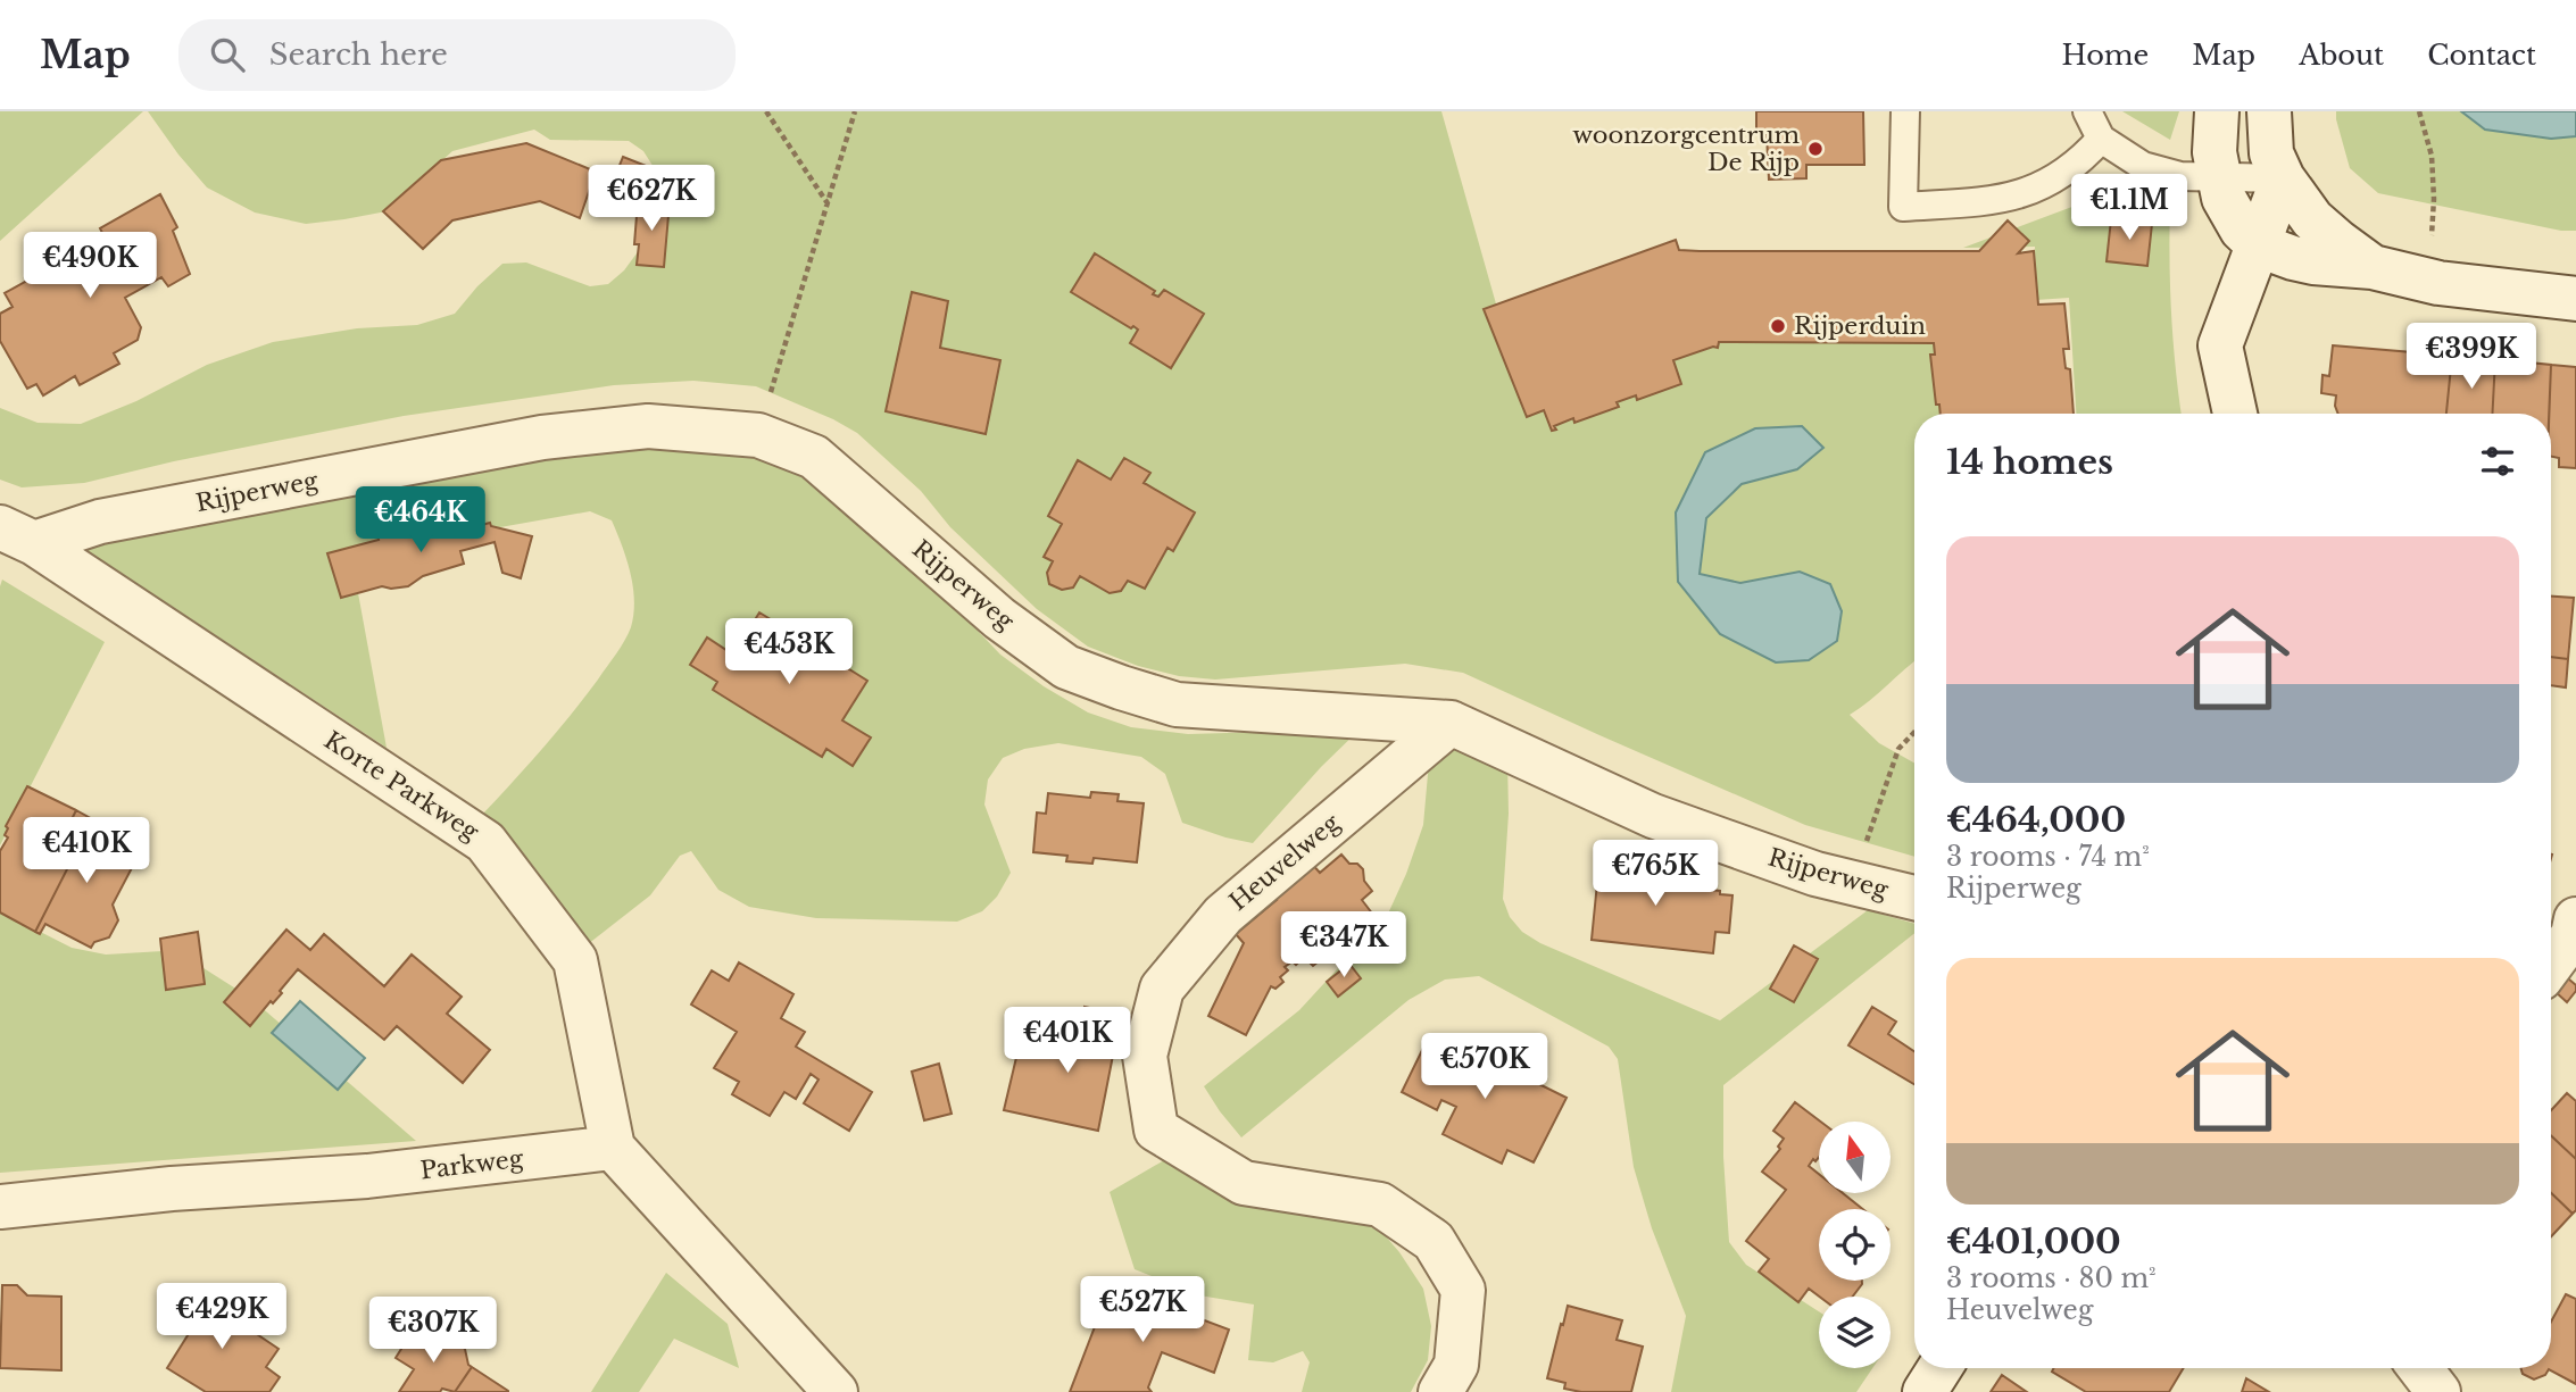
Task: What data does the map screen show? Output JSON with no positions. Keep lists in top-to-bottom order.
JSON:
{
  "streets": {
    "street": [
      "Rijperweg",
      "Korte Parkweg",
      "Heuvelweg",
      "Parkweg"
    ]
  },
  "crossings": [
    ["Rijperweg", "Korte Parkweg"],
    ["Rijperweg", "Heuvelweg"],
    ["Korte Parkweg", "Parkweg"]
  ],
  "places": ["woonzorgcentrum De Rijp", "Rijperduin"],
  "north": "top",
  "page": {
    "header": "Map",
    "search": "Search here",
    "nav": [
      "Home",
      "Map",
      "About",
      "Contact"
    ],
    "price": [
      "€627K",
      "€1.1M",
      "€490K",
      "€399K",
      "€464K",
      "€453K",
      "€410K",
      "€765K",
      "€347K",
      "€401K",
      "€570K",
      "€527K",
      "€429K",
      "€307K"
    ],
    "heading": "14 homes",
    "list": [
      {
        "name": "€464,000",
        "note": "3 rooms · 74 m² · Rijperweg"
      },
      {
        "name": "€401,000",
        "note": "3 rooms · 80 m² · Heuvelweg"
      }
    ]
  }
}
